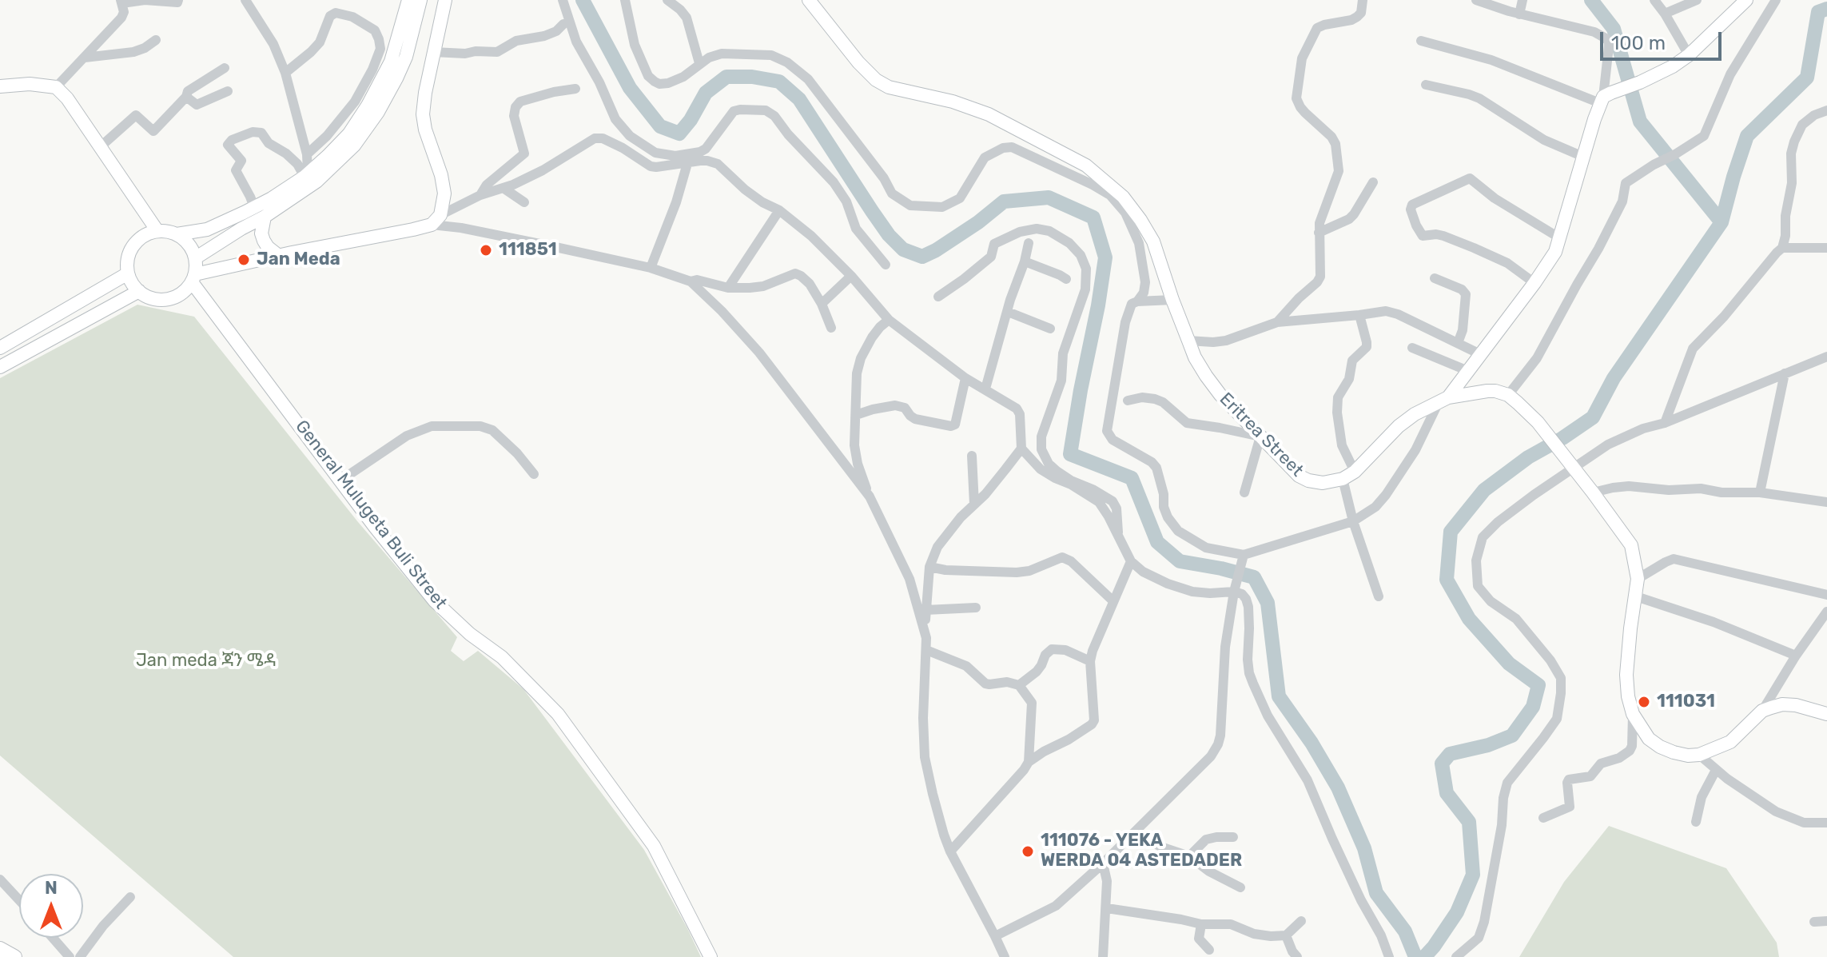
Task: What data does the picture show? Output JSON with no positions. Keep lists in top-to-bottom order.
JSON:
{
  "streets": {
    "main road": ["Eritrea Street", "General Mulugeta Buli Street"]
  },
  "parks": ["Jan meda ጃን ሜዳ"],
  "places": [
    "111851",
    "Jan Meda",
    "111031",
    "111076 - YEKA WERDA 04 ASTEDADER"
  ],
  "scale_bar": "100 m",
  "north": "top"
}
